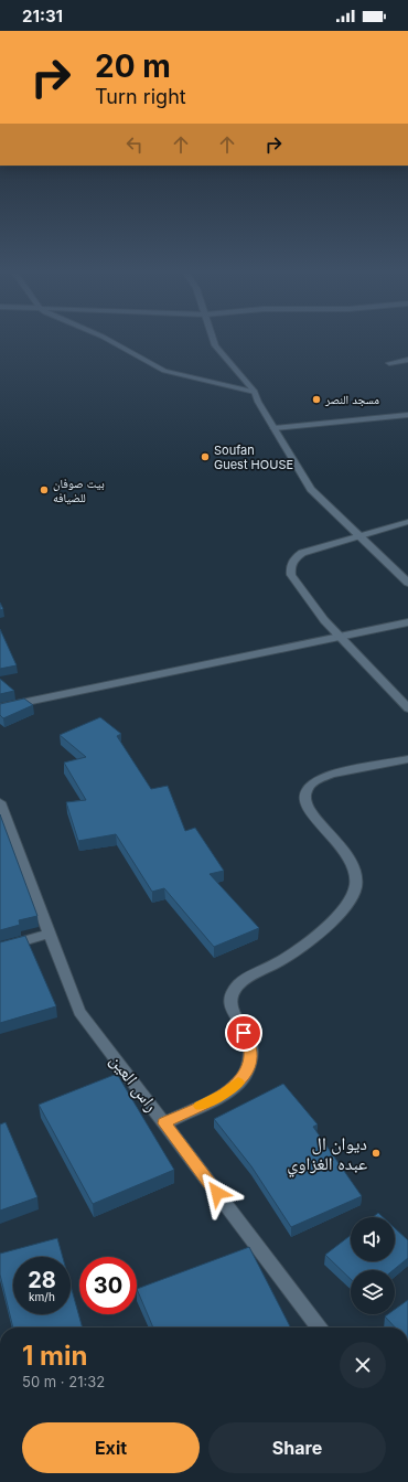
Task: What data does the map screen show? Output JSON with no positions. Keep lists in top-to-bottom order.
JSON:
{
  "streets": {
    "street": ["راس العين"]
  },
  "places": [
    "مسجد النصر",
    "Soufan Guest HOUSE",
    "بيت صوفان للضيافه",
    "ديوان ال عبده الغزاوي"
  ],
  "page": {
    "status": "21:31",
    "turn": ["20 m", "Turn right"],
    "speed": "28 km/h",
    "limit": "30",
    "heading": ["1 min", "50 m · 21:32"],
    "buttons": ["Exit", "Share"]
  }
}
